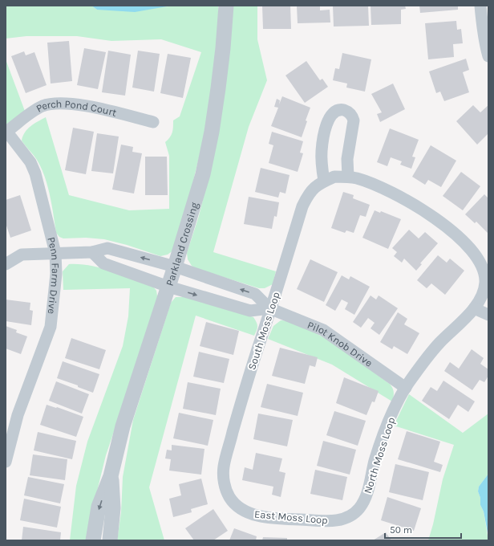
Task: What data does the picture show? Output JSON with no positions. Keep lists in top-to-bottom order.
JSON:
{
  "streets": {
    "street": [
      "Perch Pond Court",
      "Parkland Crossing",
      "Penn Farm Drive",
      "South Moss Loop",
      "Pilot Knob Drive",
      "North Moss Loop",
      "East Moss Loop"
    ]
  },
  "crossings": [
    ["Perch Pond Court", "Penn Farm Drive"],
    ["Parkland Crossing", "Pilot Knob Drive"],
    ["Penn Farm Drive", "Pilot Knob Drive"],
    ["South Moss Loop", "Pilot Knob Drive"],
    ["South Moss Loop", "East Moss Loop"],
    ["Pilot Knob Drive", "North Moss Loop"],
    ["North Moss Loop", "East Moss Loop"]
  ],
  "scale_bar": "50 m"
}
